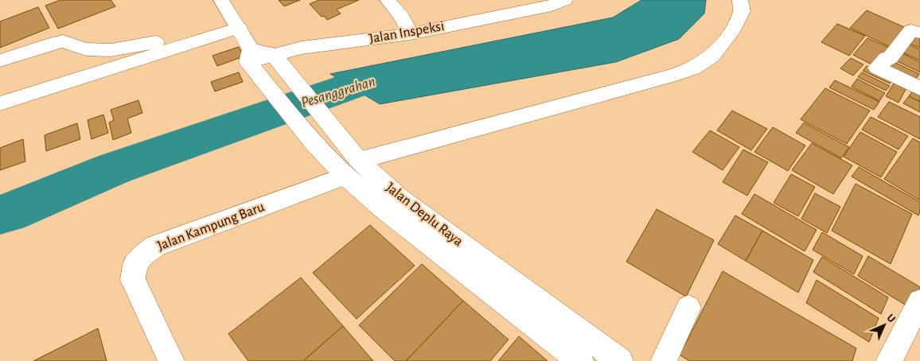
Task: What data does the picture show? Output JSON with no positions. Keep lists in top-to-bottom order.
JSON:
{
  "streets": {
    "street": ["Jalan Inspeksi", "Jalan Deplu Raya", "Jalan Kampung Baru"]
  },
  "crossings": [
    ["Jalan Inspeksi", "Jalan Deplu Raya"],
    ["Jalan Deplu Raya", "Jalan Kampung Baru"]
  ],
  "water": ["Pesanggrahan"],
  "north": "top right"
}
